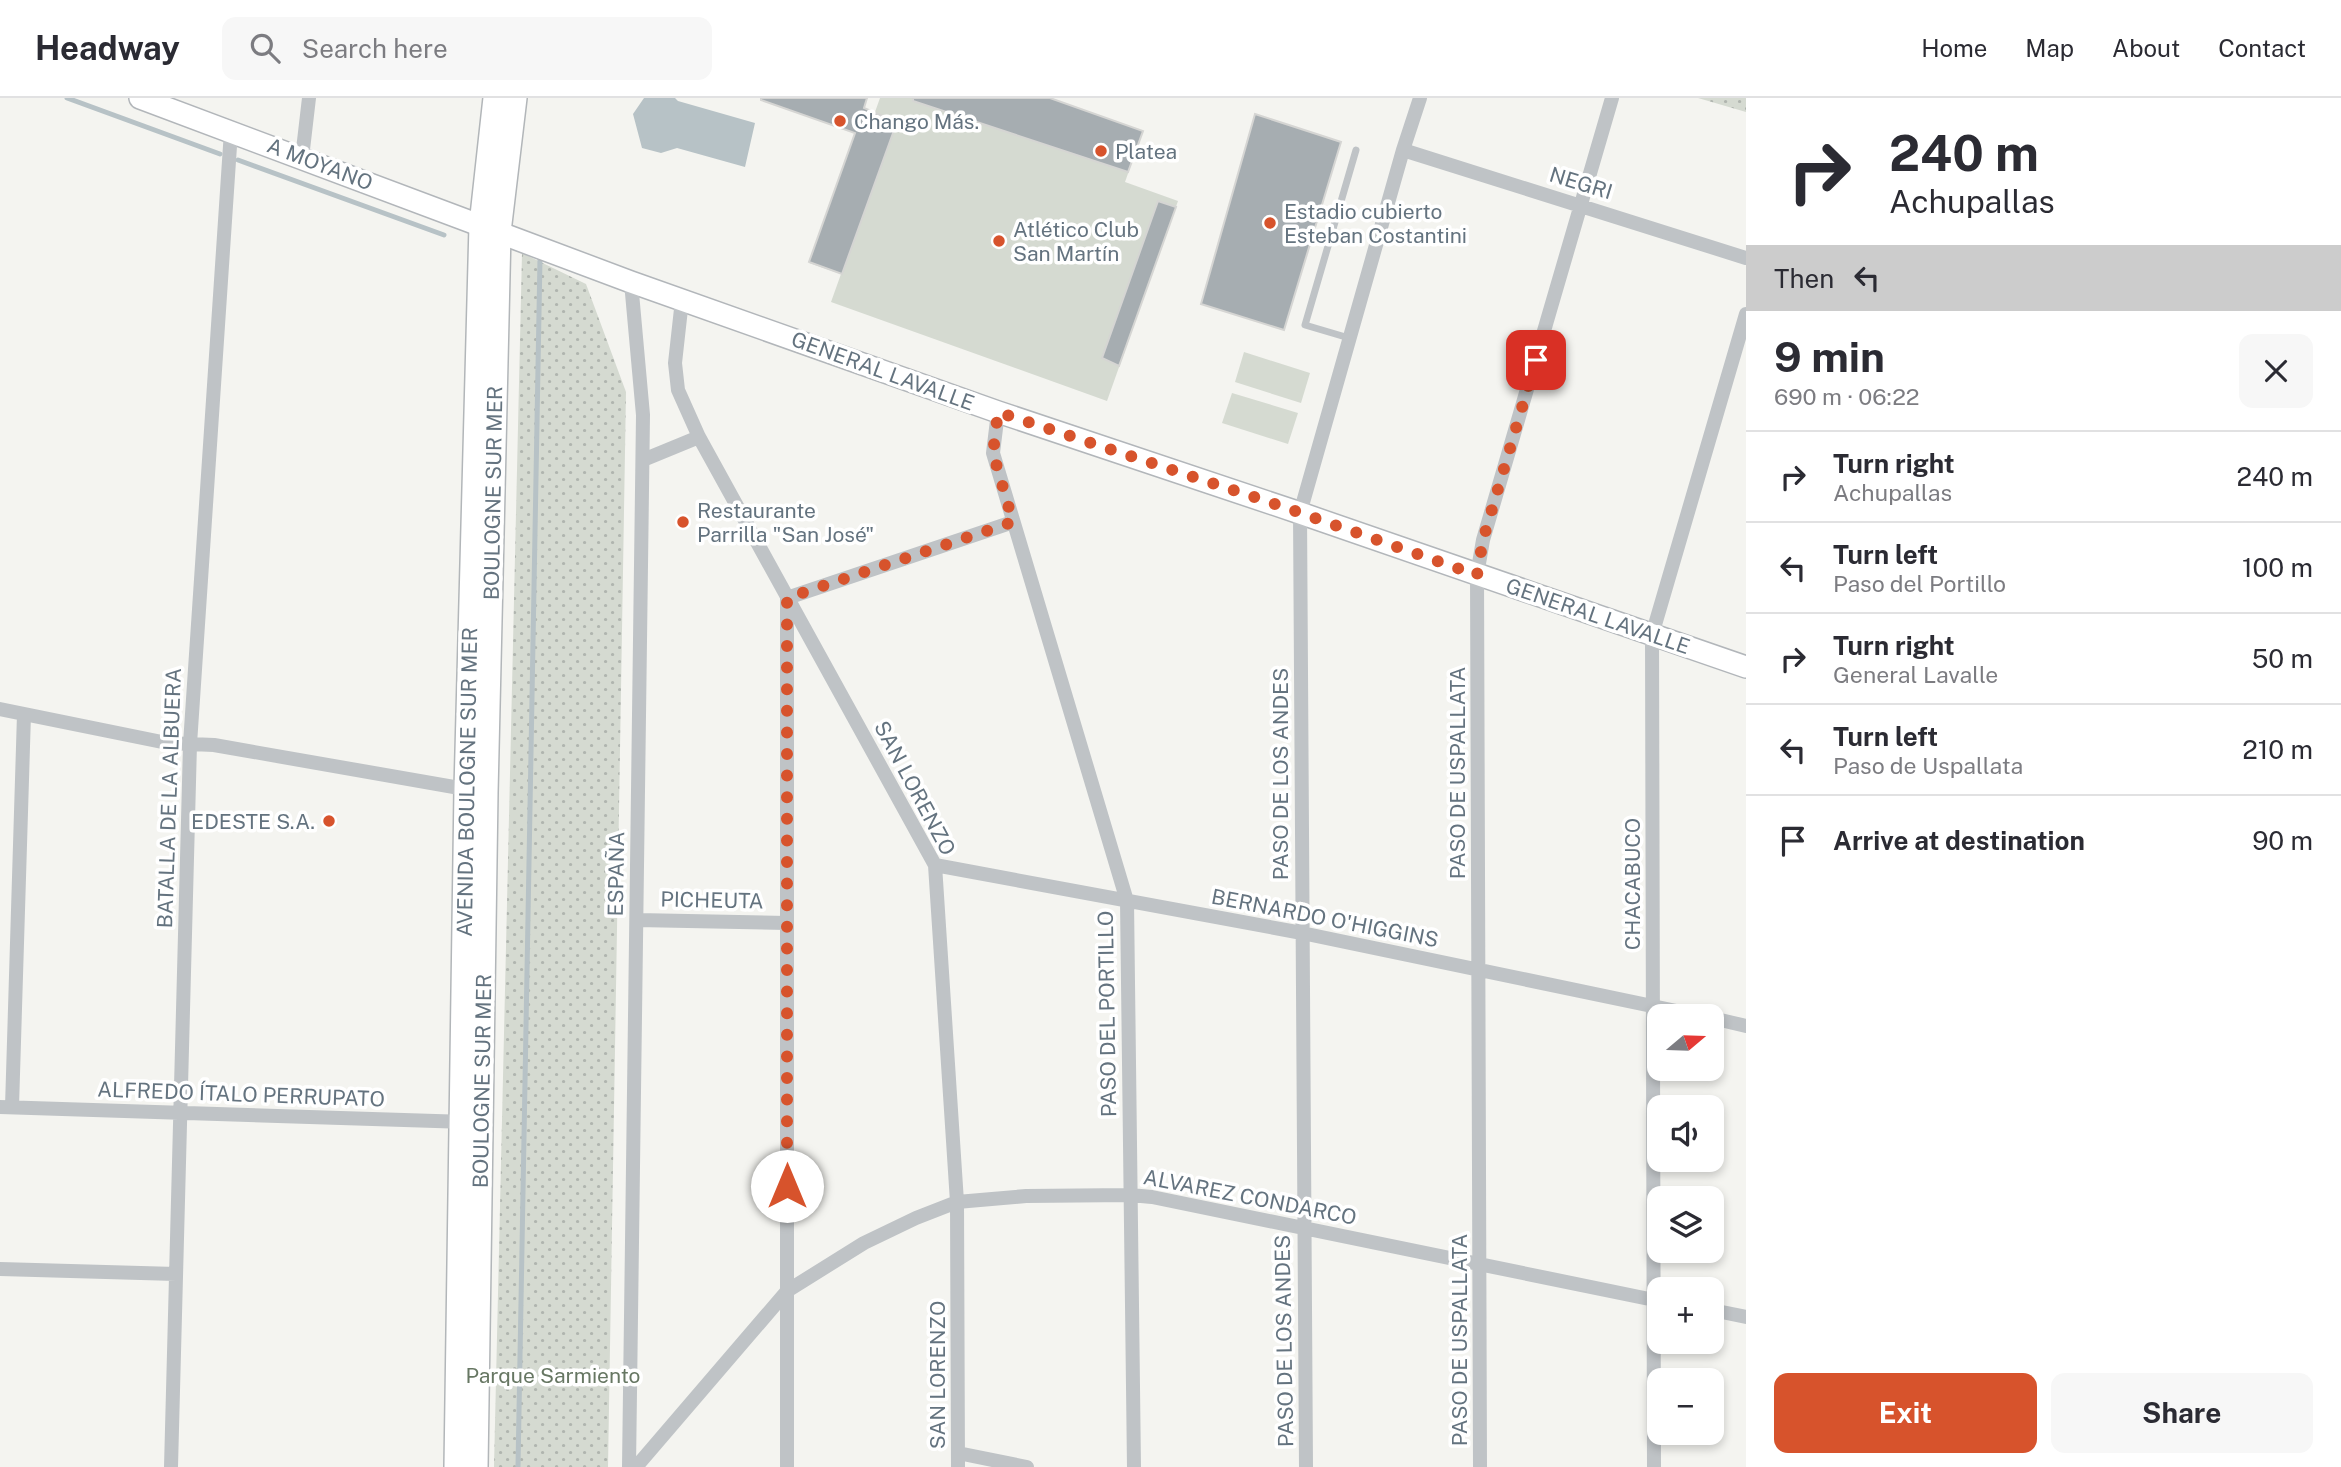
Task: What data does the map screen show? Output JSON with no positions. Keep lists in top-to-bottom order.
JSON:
{
  "streets": {
    "main road": [
      "A MOYANO",
      "GENERAL LAVALLE",
      "BOULOGNE SUR MER",
      "AVENIDA BOULOGNE SUR MER"
    ],
    "street": [
      "NEGRI",
      "PASO DE USPALLATA",
      "PASO DE LOS ANDES",
      "SAN LORENZO",
      "BATALLA DE LA ALBUERA",
      "ESPAÑA",
      "CHACABUCO",
      "PICHEUTA",
      "BERNARDO O'HIGGINS",
      "PASO DEL PORTILLO",
      "ALFREDO ÍTALO PERRUPATO",
      "ALVAREZ CONDARCO"
    ]
  },
  "crossings": [
    ["A MOYANO", "GENERAL LAVALLE"],
    ["A MOYANO", "BOULOGNE SUR MER"],
    ["A MOYANO", "BATALLA DE LA ALBUERA"],
    ["NEGRI", "PASO DE USPALLATA"],
    ["NEGRI", "PASO DE LOS ANDES"],
    ["GENERAL LAVALLE", "BOULOGNE SUR MER"],
    ["GENERAL LAVALLE", "PASO DE USPALLATA"],
    ["GENERAL LAVALLE", "PASO DE LOS ANDES"],
    ["GENERAL LAVALLE", "SAN LORENZO"],
    ["GENERAL LAVALLE", "ESPAÑA"],
    ["GENERAL LAVALLE", "CHACABUCO"],
    ["GENERAL LAVALLE", "PASO DEL PORTILLO"],
    ["BOULOGNE SUR MER", "AVENIDA BOULOGNE SUR MER"],
    ["BOULOGNE SUR MER", "ALFREDO ÍTALO PERRUPATO"],
    ["PASO DE USPALLATA", "BERNARDO O'HIGGINS"],
    ["PASO DE USPALLATA", "ALVAREZ CONDARCO"],
    ["PASO DE LOS ANDES", "BERNARDO O'HIGGINS"],
    ["PASO DE LOS ANDES", "ALVAREZ CONDARCO"],
    ["AVENIDA BOULOGNE SUR MER", "ALFREDO ÍTALO PERRUPATO"],
    ["SAN LORENZO", "BERNARDO O'HIGGINS"],
    ["SAN LORENZO", "ALVAREZ CONDARCO"],
    ["BATALLA DE LA ALBUERA", "ALFREDO ÍTALO PERRUPATO"],
    ["ESPAÑA", "PICHEUTA"],
    ["BERNARDO O'HIGGINS", "PASO DEL PORTILLO"],
    ["PASO DEL PORTILLO", "ALVAREZ CONDARCO"]
  ],
  "parks": ["Parque Sarmiento"],
  "places": [
    "Chango Más.",
    "Platea",
    "Estadio cubierto Esteban Costantini",
    "Atlético Club San Martín",
    "Restaurante Parrilla \"San José\"",
    "EDESTE S.A."
  ],
  "north": "right",
  "page": {
    "header": "Headway",
    "search": "Search here",
    "nav": [
      "Home",
      "Map",
      "About",
      "Contact"
    ],
    "turn": ["240 m", "Achupallas"],
    "then": "Then",
    "heading": ["9 min", "690 m · 06:22"],
    "list": [
      {
        "name": "Turn right",
        "note": "Achupallas",
        "value": "240 m"
      },
      {
        "name": "Turn left",
        "note": "Paso del Portillo",
        "value": "100 m"
      },
      {
        "name": "Turn right",
        "note": "General Lavalle",
        "value": "50 m"
      },
      {
        "name": "Turn left",
        "note": "Paso de Uspallata",
        "value": "210 m"
      },
      {
        "name": "Arrive at destination",
        "value": "90 m"
      }
    ],
    "map_buttons": ["+", "−"],
    "buttons": ["Exit", "Share"]
  }
}
